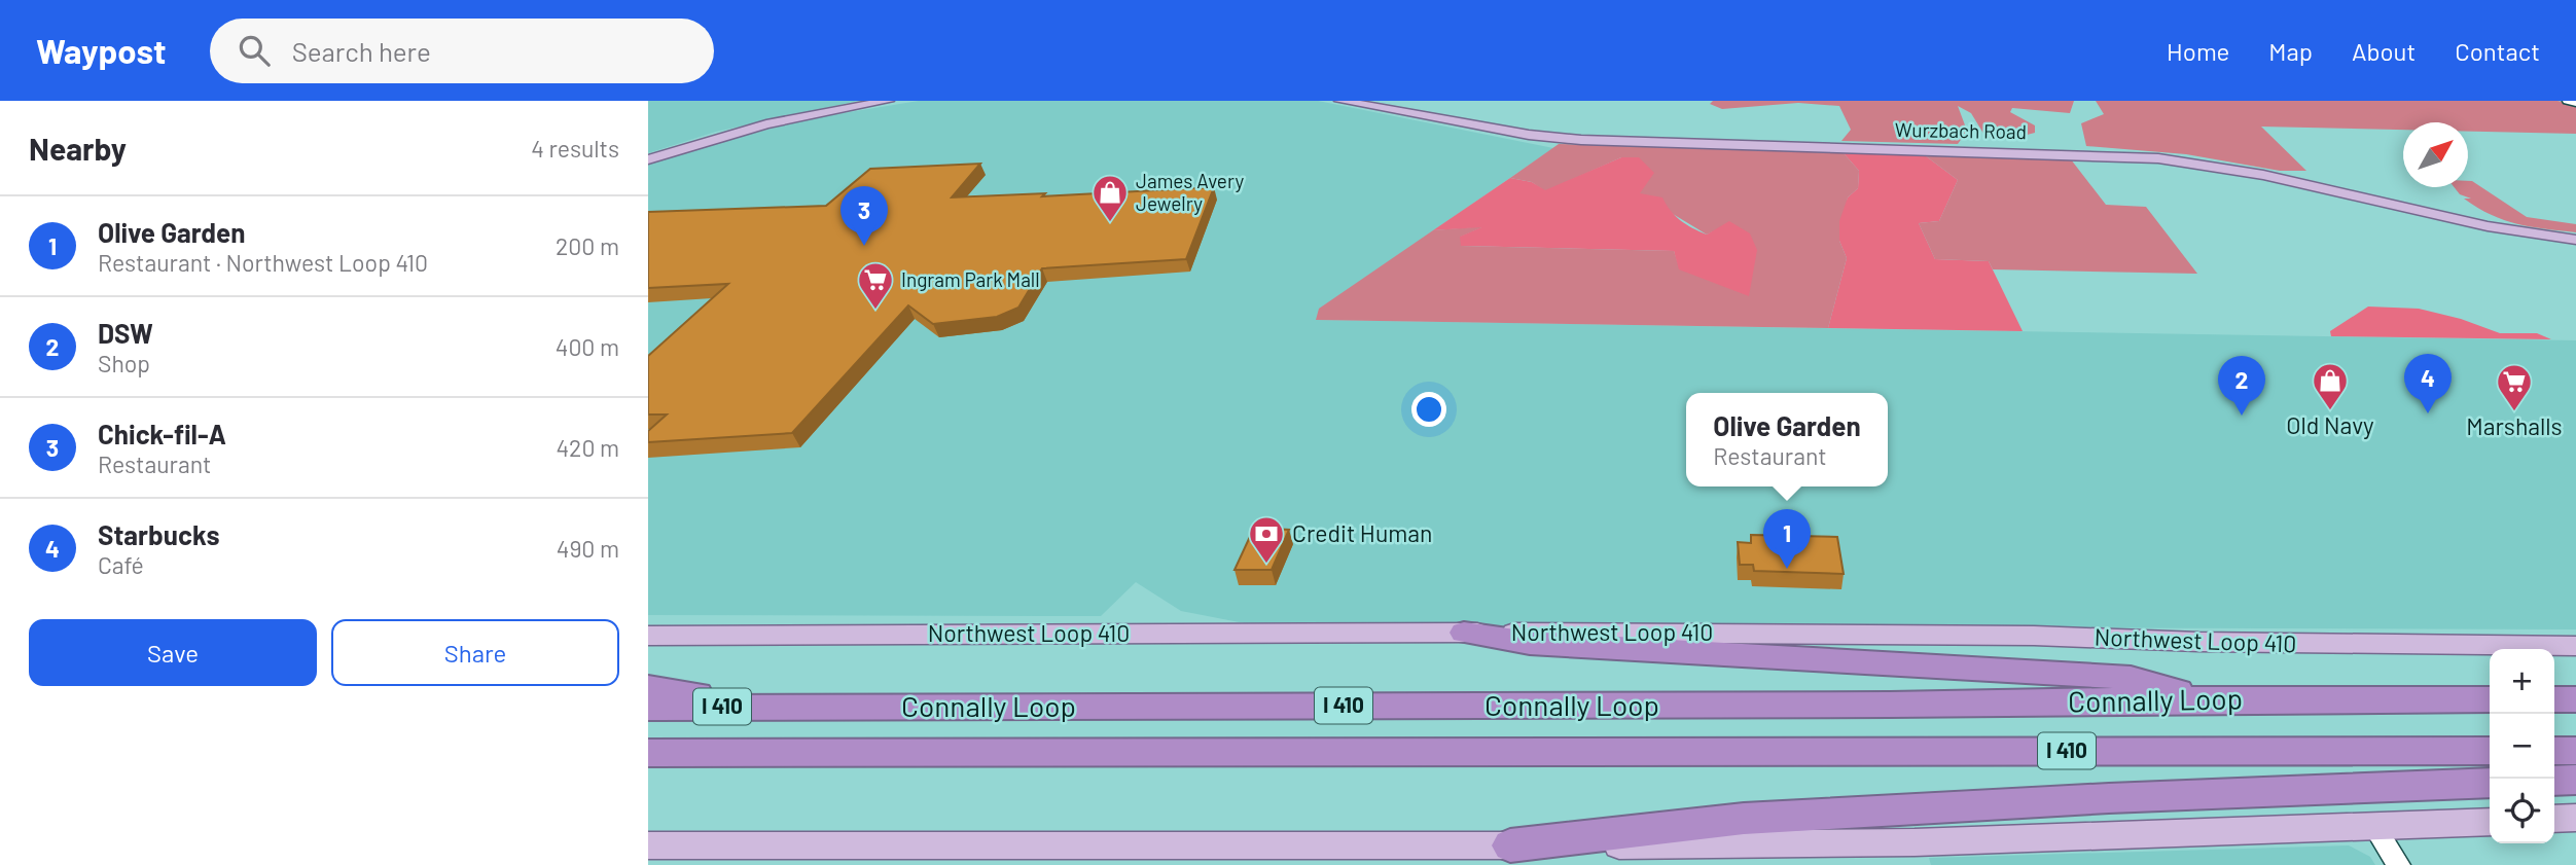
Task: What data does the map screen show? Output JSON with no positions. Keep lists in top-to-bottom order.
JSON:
{
  "streets": {
    "highway": ["Connally Loop", "I 410"],
    "main road": ["Wurzbach Road", "Northwest Loop 410"]
  },
  "places": {
    "shop": ["James Avery Jewelry", "Old Navy"],
    "supermarket": ["Ingram Park Mall", "Marshalls"],
    "bank": ["Credit Human"]
  },
  "north": "top right",
  "page": {
    "header": "Waypost",
    "search": "Search here",
    "nav": [
      "Home",
      "Map",
      "About",
      "Contact"
    ],
    "heading": ["Nearby", "4 results"],
    "pins": [
      "3",
      "4",
      "2",
      "1"
    ],
    "list": [
      {
        "mark": "1",
        "name": "Olive Garden",
        "note": "Restaurant · Northwest Loop 410",
        "value": "200 m"
      },
      {
        "mark": "2",
        "name": "DSW",
        "note": "Shop",
        "value": "400 m"
      },
      {
        "mark": "3",
        "name": "Chick-fil-A",
        "note": "Restaurant",
        "value": "420 m"
      },
      {
        "mark": "4",
        "name": "Starbucks",
        "note": "Café",
        "value": "490 m"
      }
    ],
    "popup": ["Olive Garden", "Restaurant"],
    "buttons": ["Save", "Share"],
    "map_buttons": ["+", "−"]
  }
}
